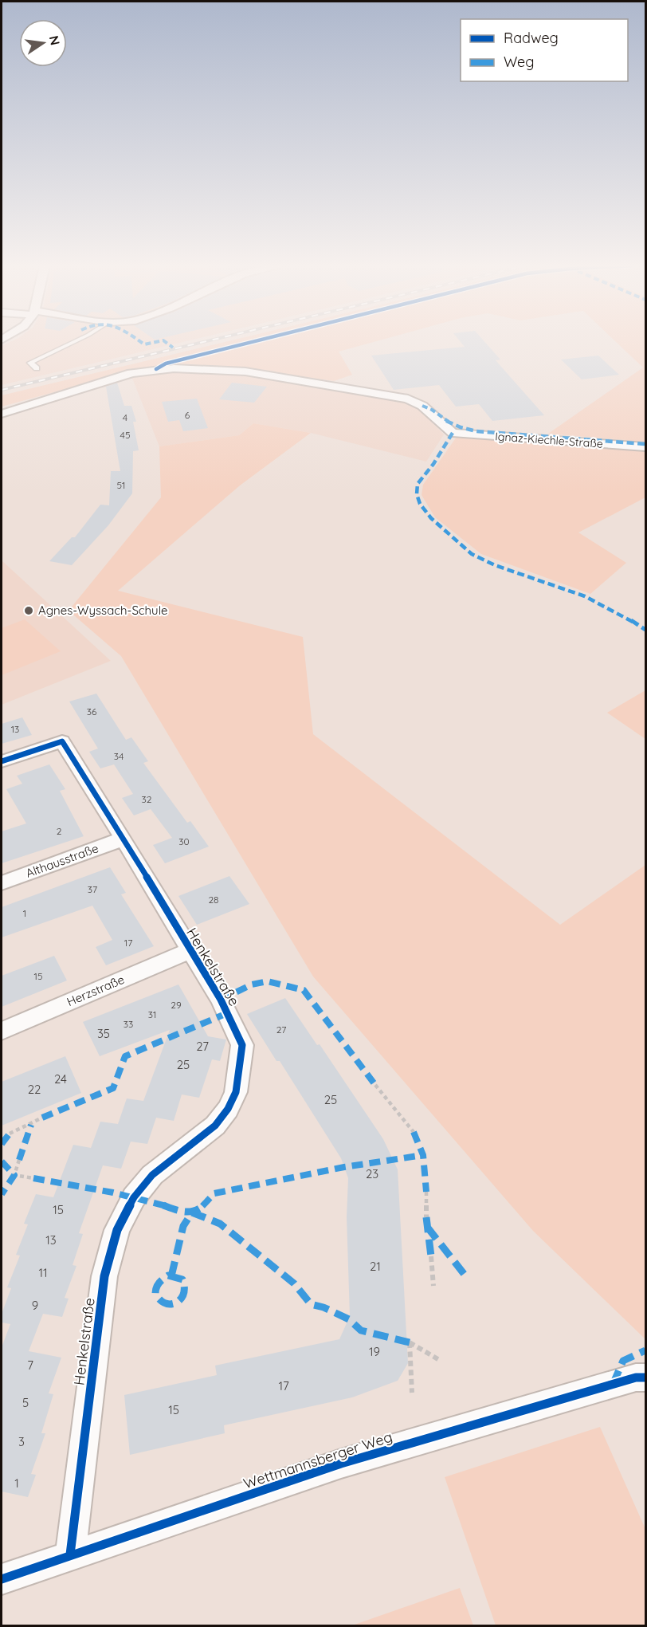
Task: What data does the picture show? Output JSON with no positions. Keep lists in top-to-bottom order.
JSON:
{
  "streets": {
    "street": [
      "Ignaz-Kiechle-Straße",
      "Althausstraße",
      "Henkelstraße",
      "Herzstraße",
      "Wettmannsberger Weg"
    ]
  },
  "crossings": [
    ["Althausstraße", "Henkelstraße"],
    ["Henkelstraße", "Herzstraße"],
    ["Henkelstraße", "Wettmannsberger Weg"]
  ],
  "places": ["Agnes-Wyssach-Schule"],
  "house_numbers": [
    "6",
    "4",
    "45",
    "51",
    "36",
    "13",
    "34",
    "32",
    "2",
    "30",
    "37",
    "28",
    "1",
    "17",
    "15",
    "29",
    "31",
    "33",
    "27",
    "35",
    "27",
    "25",
    "24",
    "22",
    "25",
    "23",
    "15",
    "13",
    "21",
    "11",
    "9",
    "19",
    "7",
    "17",
    "5",
    "15",
    "3",
    "1"
  ],
  "legend": ["Radweg", "Weg"],
  "north": "right"
}
